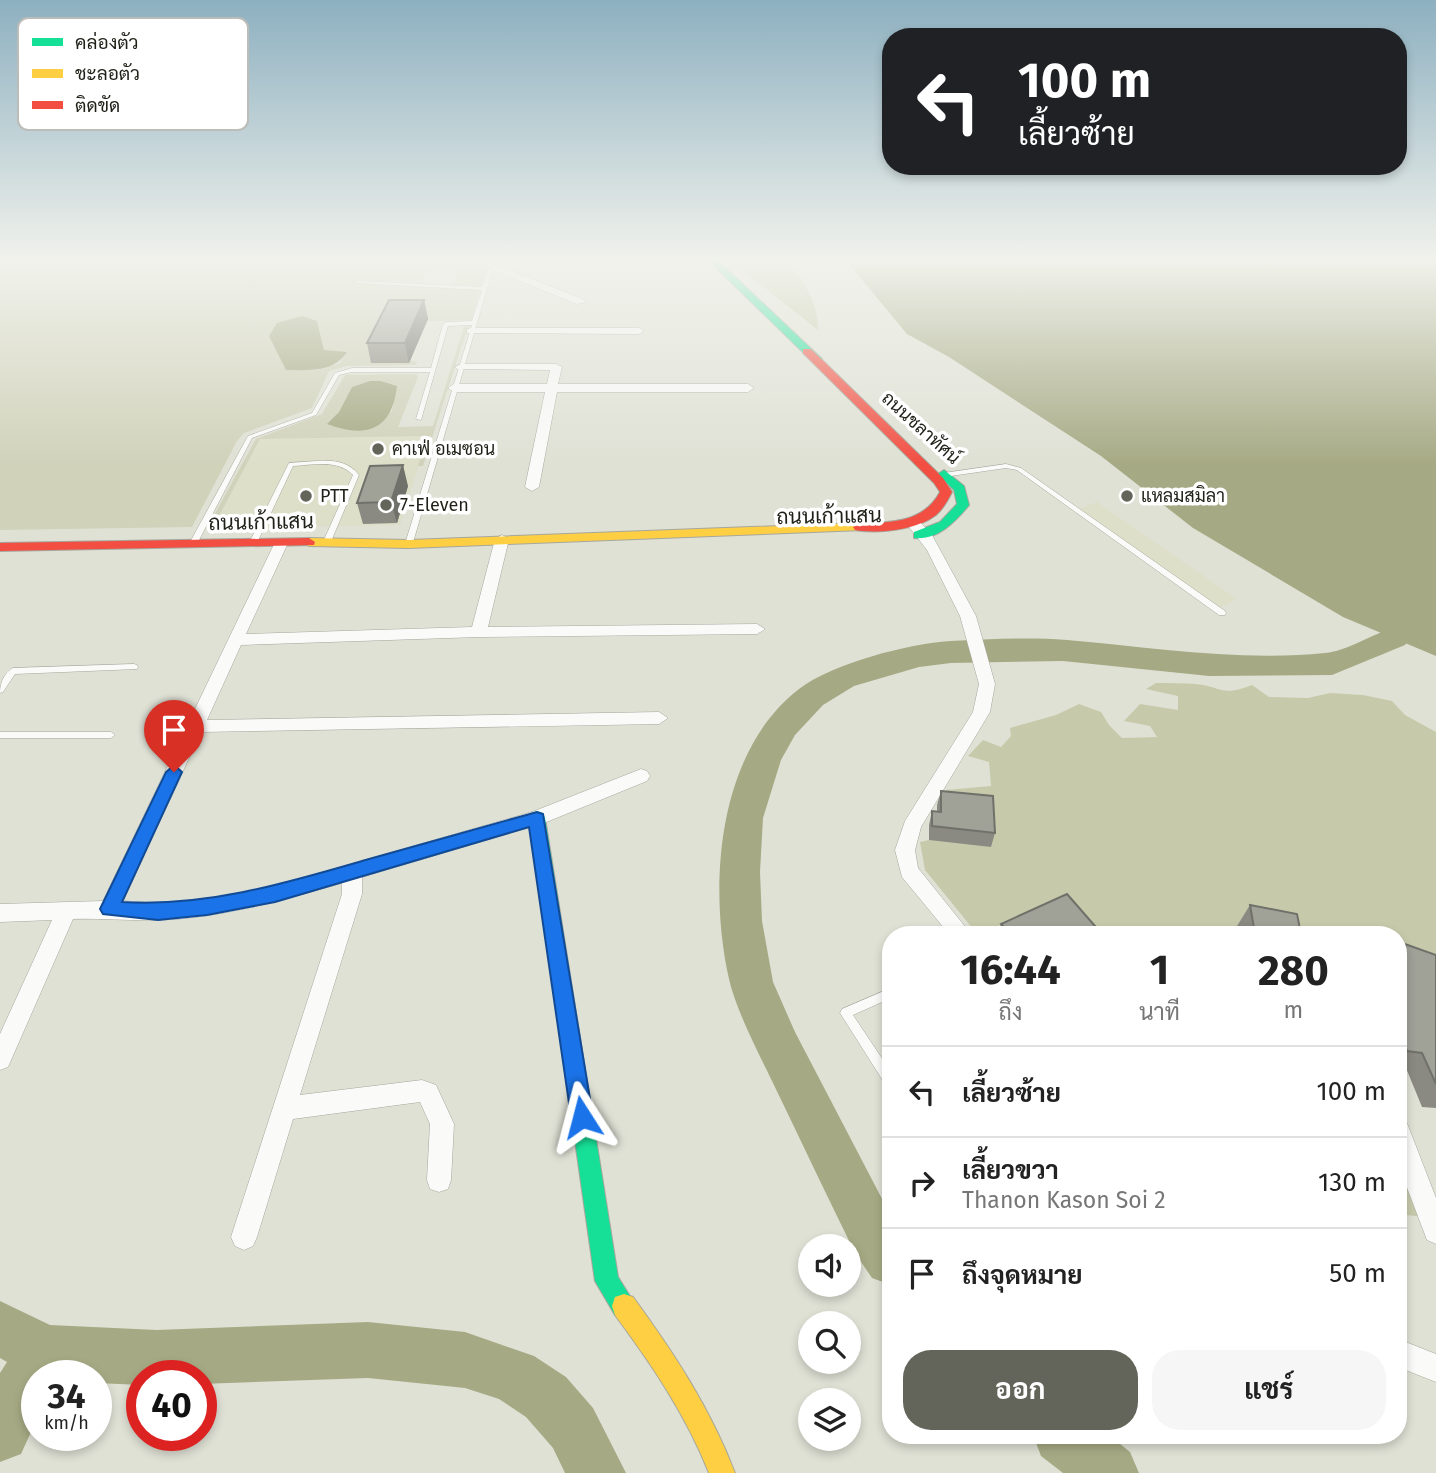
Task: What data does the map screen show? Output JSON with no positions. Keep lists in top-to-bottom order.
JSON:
{
  "streets": {
    "main road": ["ถนนชลาทัศน์", "ถนนเก้าแสน"]
  },
  "crossings": [
    ["ถนนชลาทัศน์", "ถนนเก้าแสน"]
  ],
  "places": [
    "คาเฟ่ อเมซอน",
    "PTT",
    "แหลมสมิลา",
    "7-Eleven"
  ],
  "legend": ["คล่องตัว", "ชะลอตัว", "ติดขัด"],
  "page": {
    "turn": ["100 m", "เลี้ยวซ้าย"],
    "eta": [
      "16:44",
      "ถึง",
      "1",
      "นาที",
      "280",
      "m"
    ],
    "list": [
      {
        "name": "เลี้ยวซ้าย",
        "value": "100 m"
      },
      {
        "name": "เลี้ยวขวา",
        "note": "Thanon Kason Soi 2",
        "value": "130 m"
      },
      {
        "name": "ถึงจุดหมาย",
        "value": "50 m"
      }
    ],
    "buttons": ["ออก", "แชร์"],
    "speed": "34 km/h",
    "limit": "40"
  }
}
